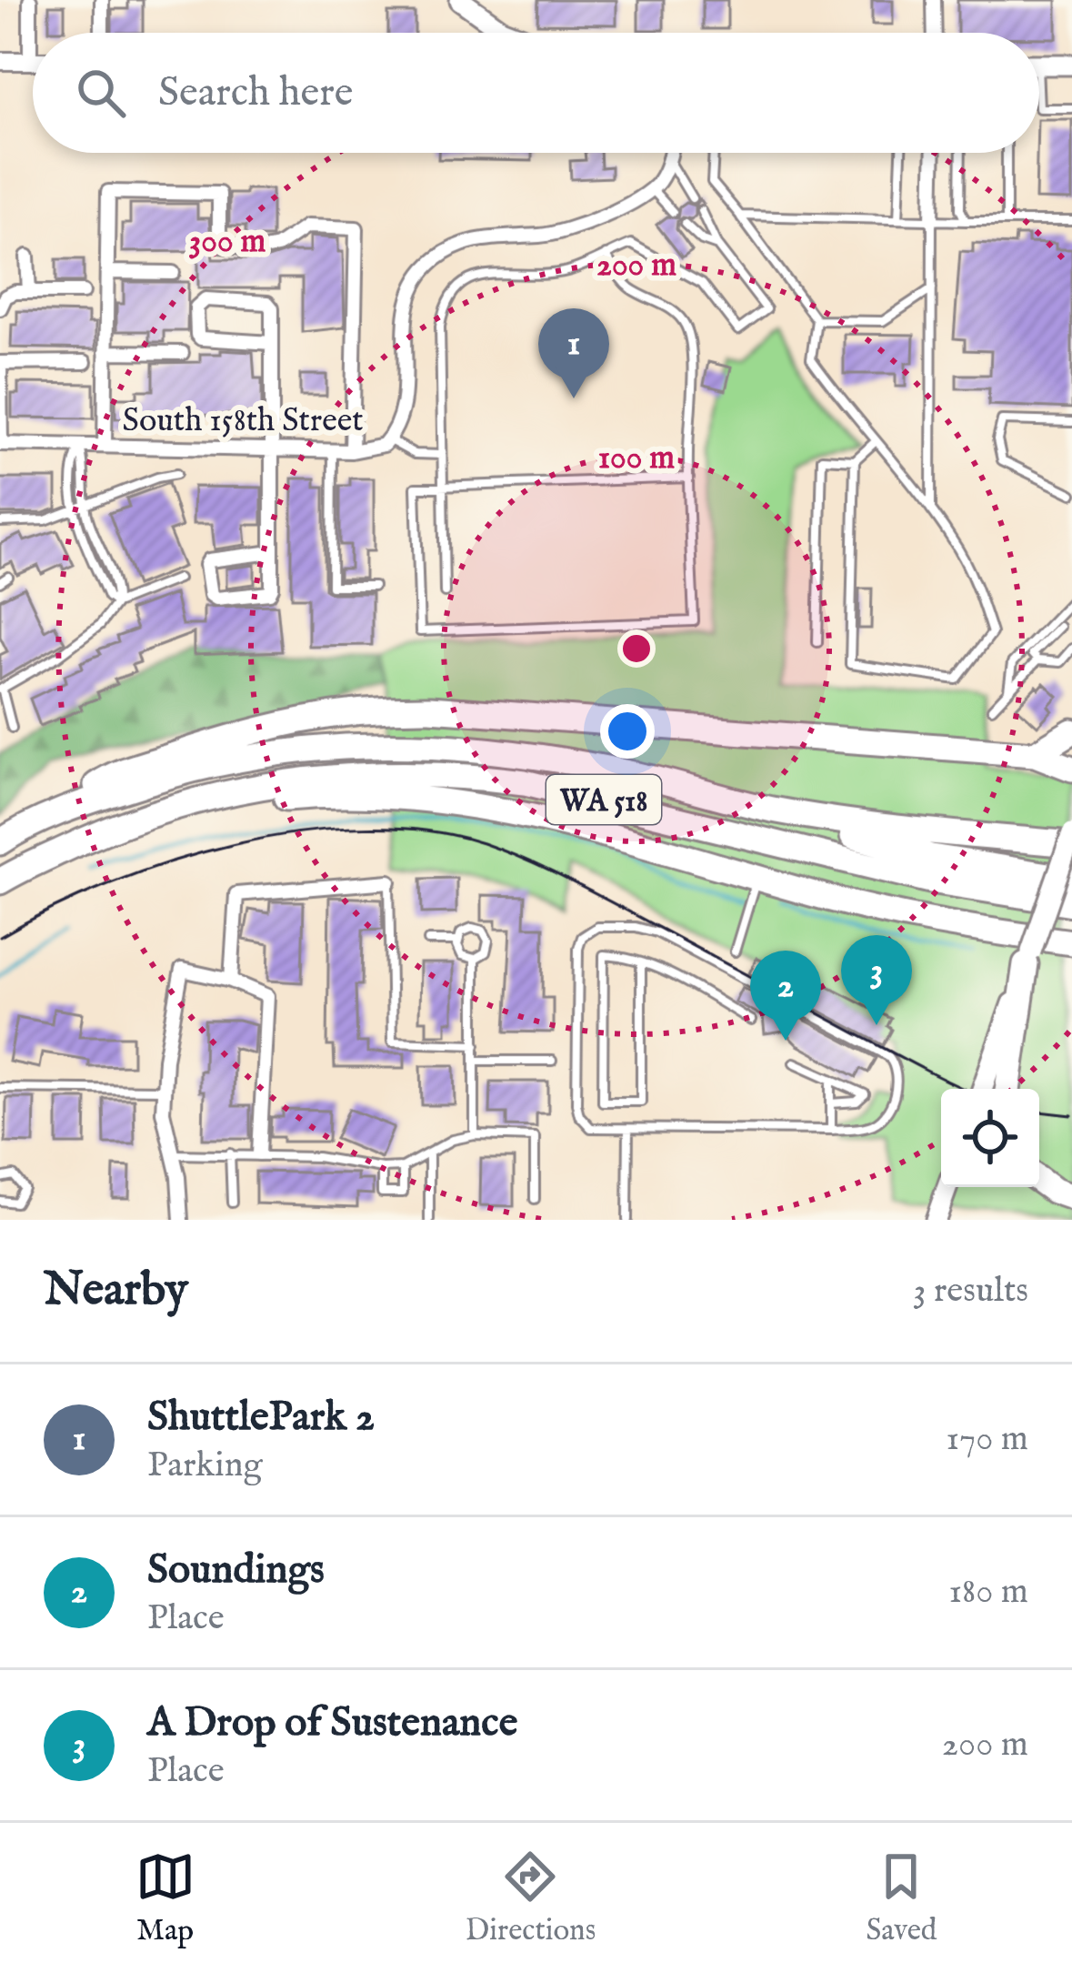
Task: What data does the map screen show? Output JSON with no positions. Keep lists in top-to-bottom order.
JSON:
{
  "streets": {
    "highway": ["WA 518"],
    "street": ["South 158th Street"]
  },
  "page": {
    "search": "Search here",
    "pins": ["1", "3", "2"],
    "heading": ["Nearby", "3 results"],
    "list": [
      {
        "mark": "1",
        "name": "ShuttlePark 2",
        "note": "Parking",
        "value": "170 m"
      },
      {
        "mark": "2",
        "name": "Soundings",
        "note": "Place",
        "value": "180 m"
      },
      {
        "mark": "3",
        "name": "A Drop of Sustenance",
        "note": "Place",
        "value": "200 m"
      }
    ],
    "nav": ["Map", "Directions", "Saved"]
  },
  "rings": ["300 m", "200 m", "100 m"]
}
